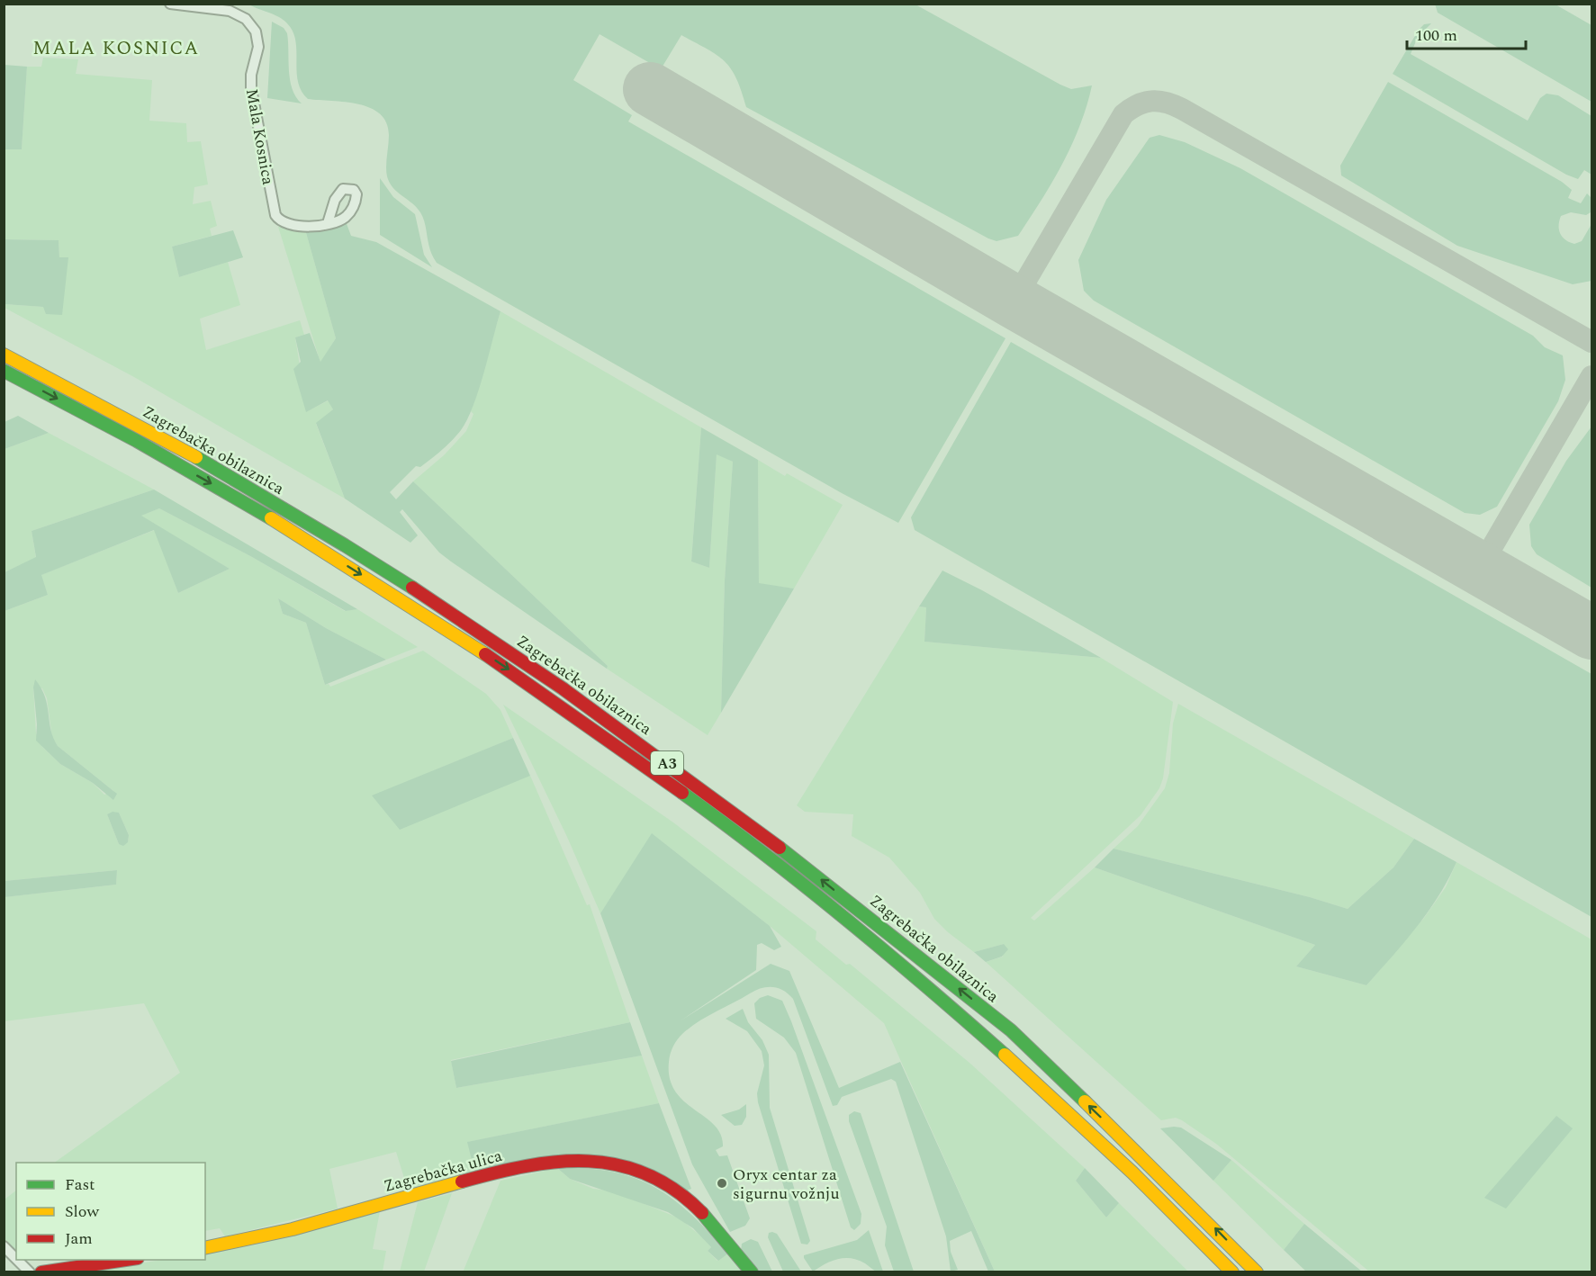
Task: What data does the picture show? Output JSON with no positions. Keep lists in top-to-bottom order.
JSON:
{
  "streets": {
    "main road": ["Zagrebačka obilaznica", "A3", "Zagrebačka ulica"],
    "street": ["Mala Kosnica"]
  },
  "districts": ["MALA KOSNICA"],
  "places": ["Oryx centar za sigurnu vožnju"],
  "legend": ["Fast", "Slow", "Jam"],
  "scale_bar": "100 m"
}
